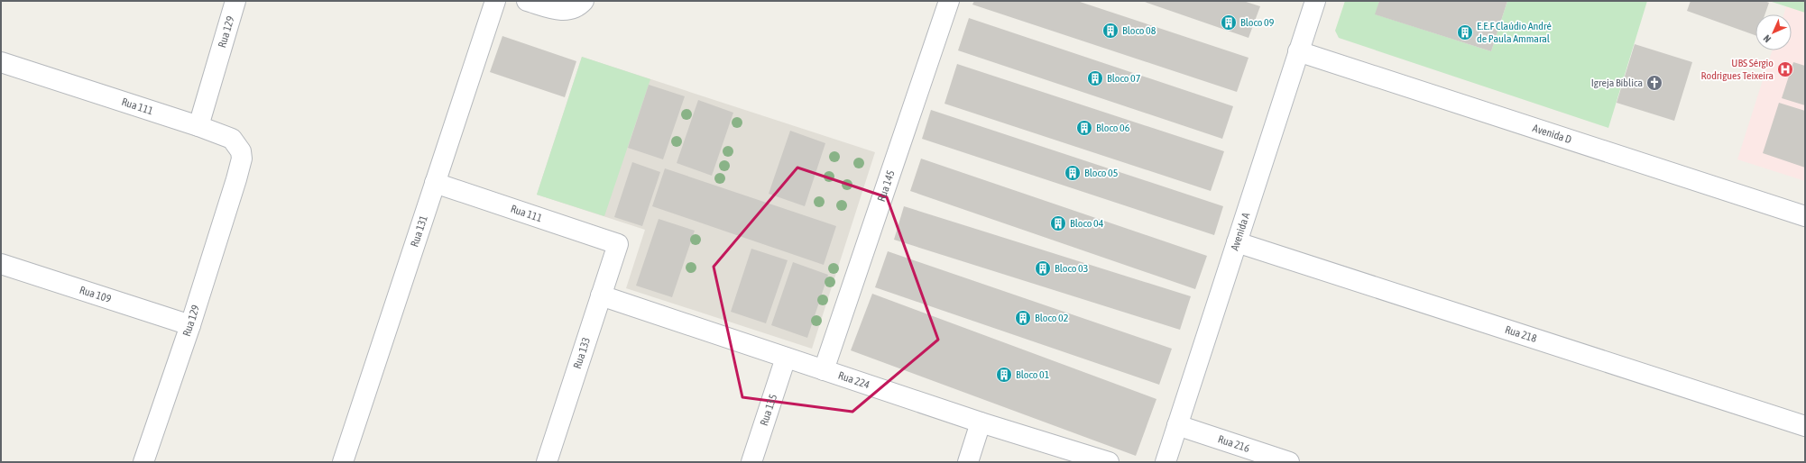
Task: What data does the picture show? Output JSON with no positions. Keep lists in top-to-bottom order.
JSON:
{
  "streets": {
    "street": [
      "Rua 129",
      "Rua 111",
      "Avenida D",
      "Rua 145",
      "Rua 131",
      "Avenida A",
      "Rua 109",
      "Rua 218",
      "Rua 133",
      "Rua 224",
      "Rua 135",
      "Rua 216"
    ]
  },
  "crossings": [
    ["Rua 129", "Rua 111"],
    ["Rua 129", "Rua 109"],
    ["Rua 111", "Rua 131"],
    ["Rua 111", "Rua 133"],
    ["Avenida D", "Avenida A"],
    ["Rua 145", "Rua 224"],
    ["Avenida A", "Rua 218"],
    ["Avenida A", "Rua 216"],
    ["Rua 133", "Rua 224"],
    ["Rua 224", "Rua 135"]
  ],
  "places": {
    "building": [
      "Bloco 09",
      "Bloco 08",
      "E.E.F Claúdio André de Paula Ammaral",
      "Bloco 07",
      "Bloco 06",
      "Bloco 05",
      "Bloco 04",
      "Bloco 03",
      "Bloco 02",
      "Bloco 01"
    ],
    "hospital": ["UBS Sérgio Rodrigues Teixeira"],
    "church": ["Igreja Bíblica"]
  },
  "north": "bottom left"
}
